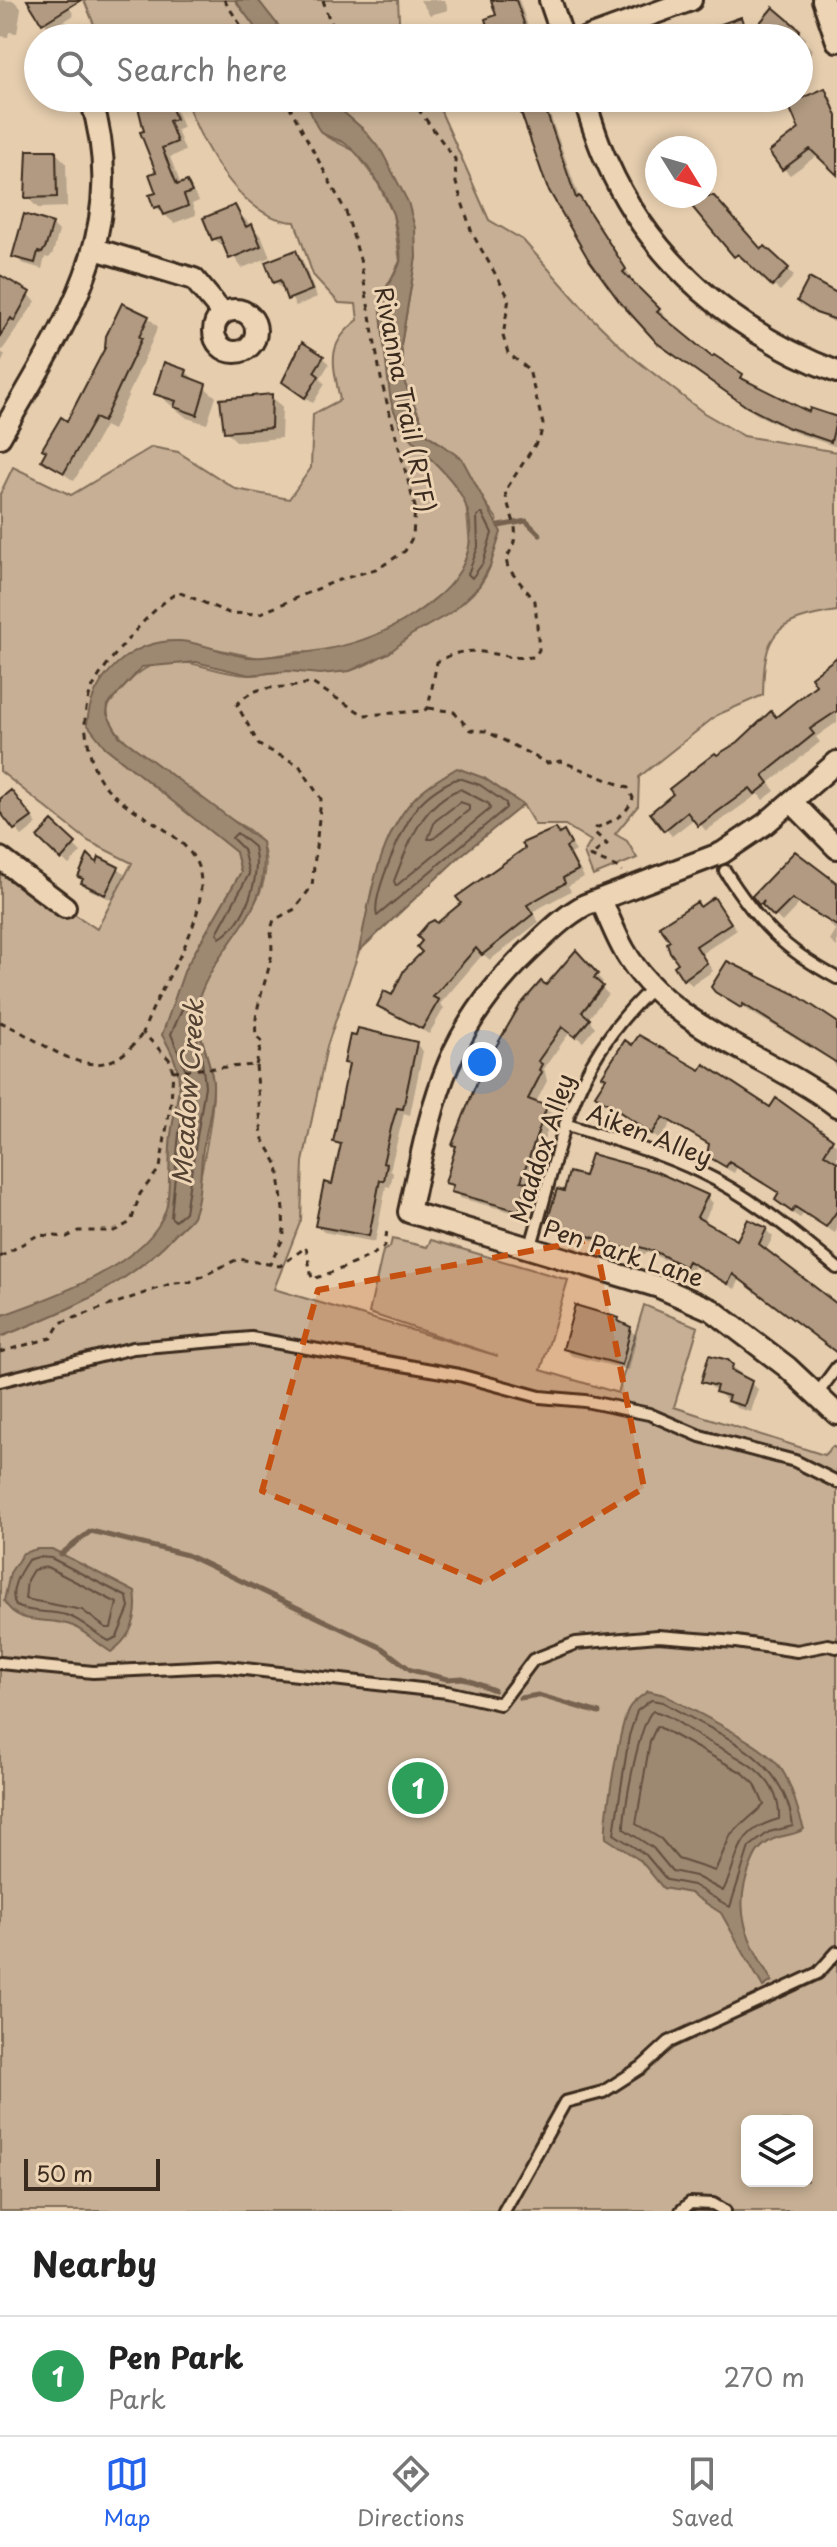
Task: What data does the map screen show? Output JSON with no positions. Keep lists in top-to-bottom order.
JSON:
{
  "streets": {
    "street": ["Pen Park Lane"],
    "lane": ["Aiken Alley", "Maddox Alley"],
    "path": ["Rivanna Trail (RTF)"]
  },
  "crossings": [
    ["Aiken Alley", "Maddox Alley"],
    ["Maddox Alley", "Pen Park Lane"]
  ],
  "water": ["Meadow Creek"],
  "scale_bar": "50 m",
  "north": "bottom right",
  "page": {
    "search": "Search here",
    "pins": "1",
    "scale": "50 m",
    "heading": "Nearby",
    "list": [
      {
        "mark": "1",
        "name": "Pen Park",
        "note": "Park",
        "value": "270 m"
      }
    ],
    "nav": ["Map", "Directions", "Saved"]
  }
}
